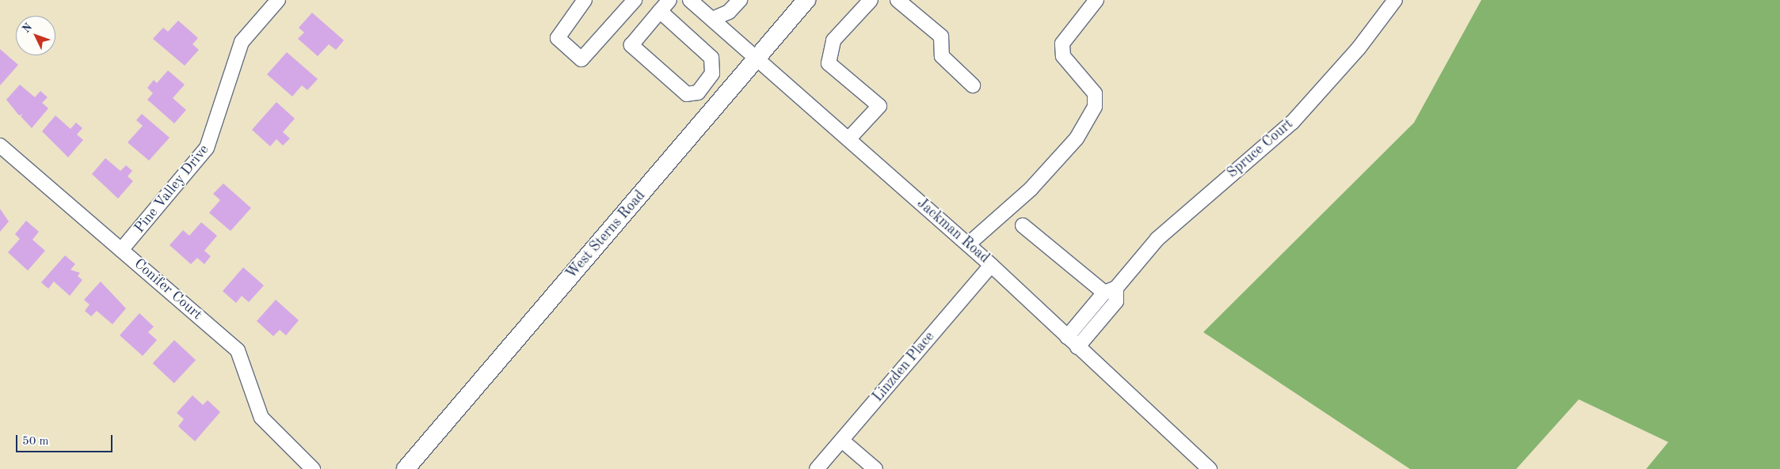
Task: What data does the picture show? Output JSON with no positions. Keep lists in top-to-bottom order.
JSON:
{
  "streets": {
    "main road": ["West Sterns Road"],
    "street": [
      "Spruce Court",
      "Pine Valley Drive",
      "Jackman Road",
      "Conifer Court",
      "Linzden Place"
    ]
  },
  "crossings": [
    ["Spruce Court", "Jackman Road"],
    ["Pine Valley Drive", "Conifer Court"],
    ["Jackman Road", "West Sterns Road"],
    ["Jackman Road", "Linzden Place"]
  ],
  "scale_bar": "50 m",
  "north": "top left"
}
